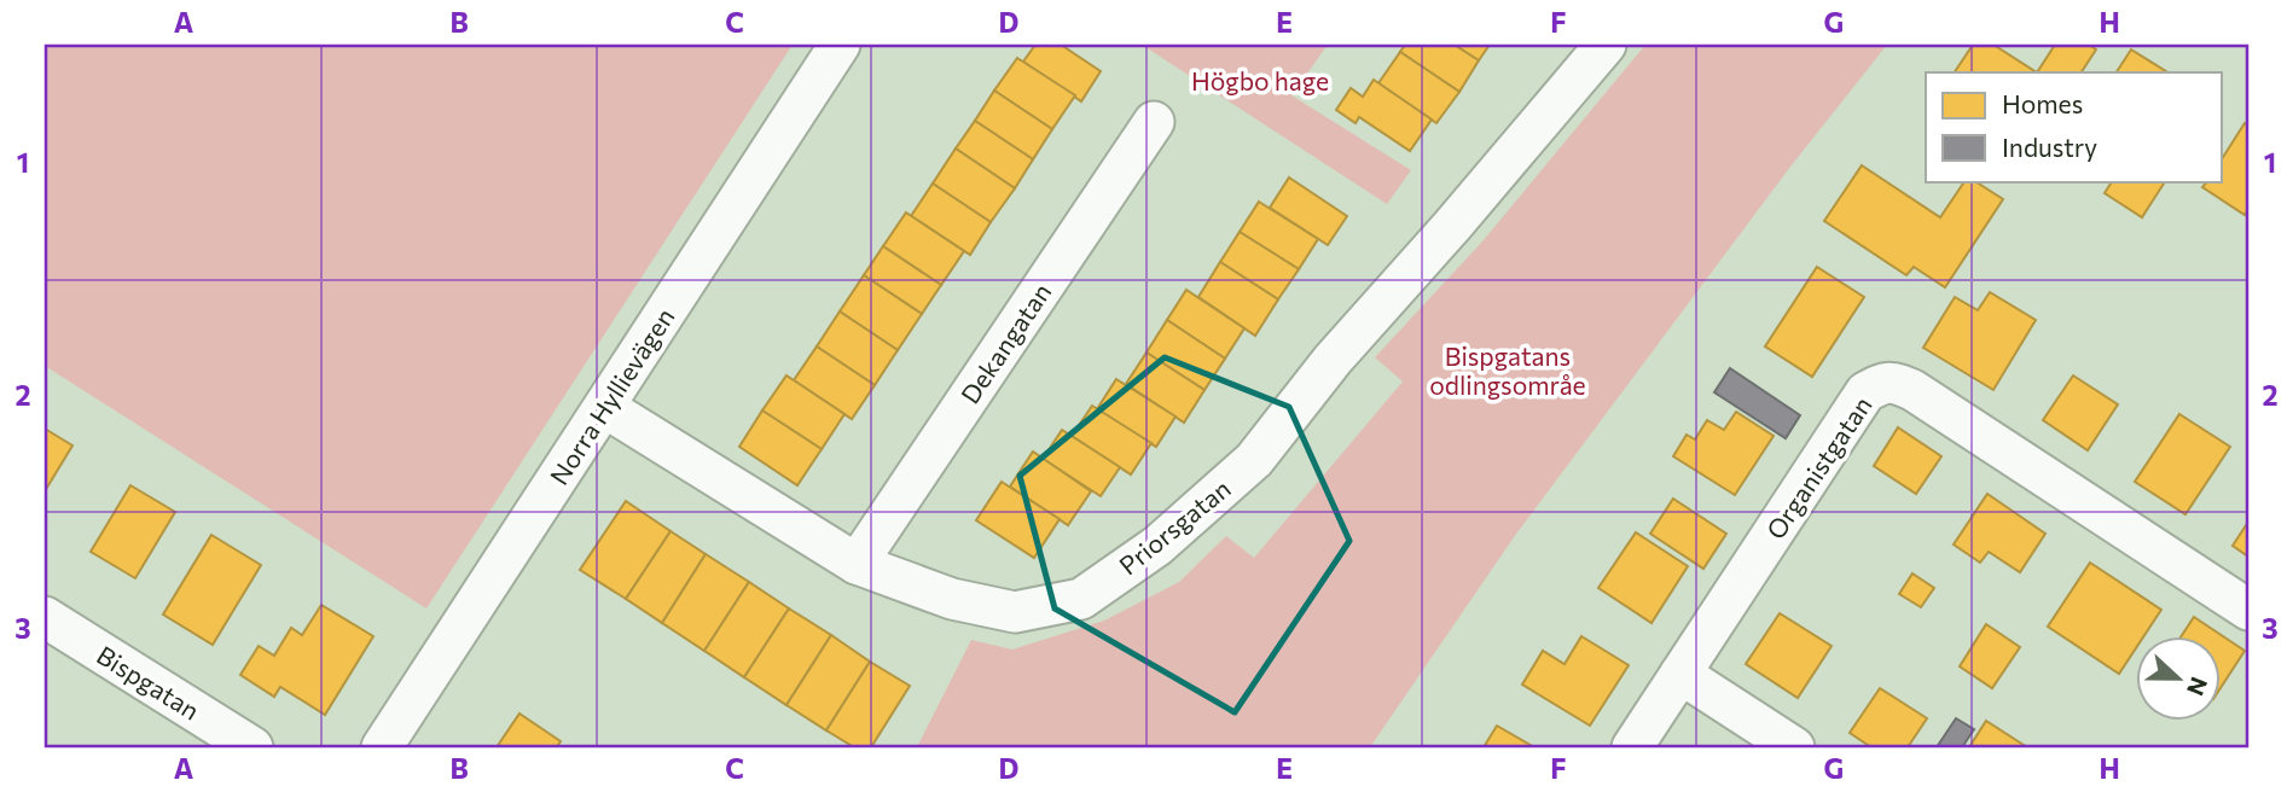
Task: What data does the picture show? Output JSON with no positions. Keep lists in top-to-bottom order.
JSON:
{
  "streets": {
    "street": [
      "Dekangatan",
      "Norra Hyllievägen",
      "Organistgatan",
      "Priorsgatan",
      "Bispgatan"
    ]
  },
  "crossings": [
    ["Dekangatan", "Priorsgatan"],
    ["Norra Hyllievägen", "Priorsgatan"]
  ],
  "parks": ["Högbo hage", "Bispgatans odlingsområe"],
  "legend": ["Homes", "Industry"],
  "north": "right",
  "grid": {
    "columns": [
      "A",
      "B",
      "C",
      "D",
      "E",
      "F",
      "G",
      "H"
    ],
    "rows": ["1", "2", "3"]
  }
}
